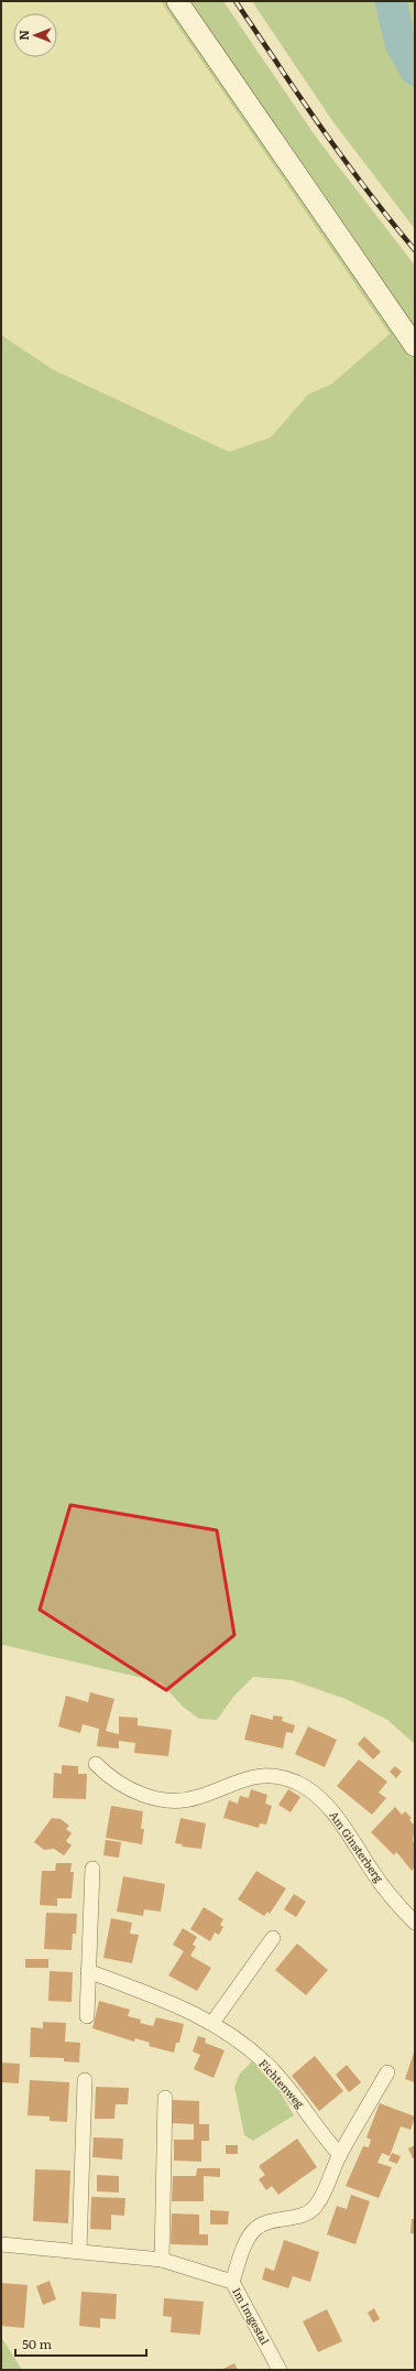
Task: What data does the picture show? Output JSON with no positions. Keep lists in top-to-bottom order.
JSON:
{
  "streets": {
    "street": ["Am Ginsterberg", "Fichtenweg", "Im Imgestal"]
  },
  "scale_bar": "50 m",
  "north": "left"
}
